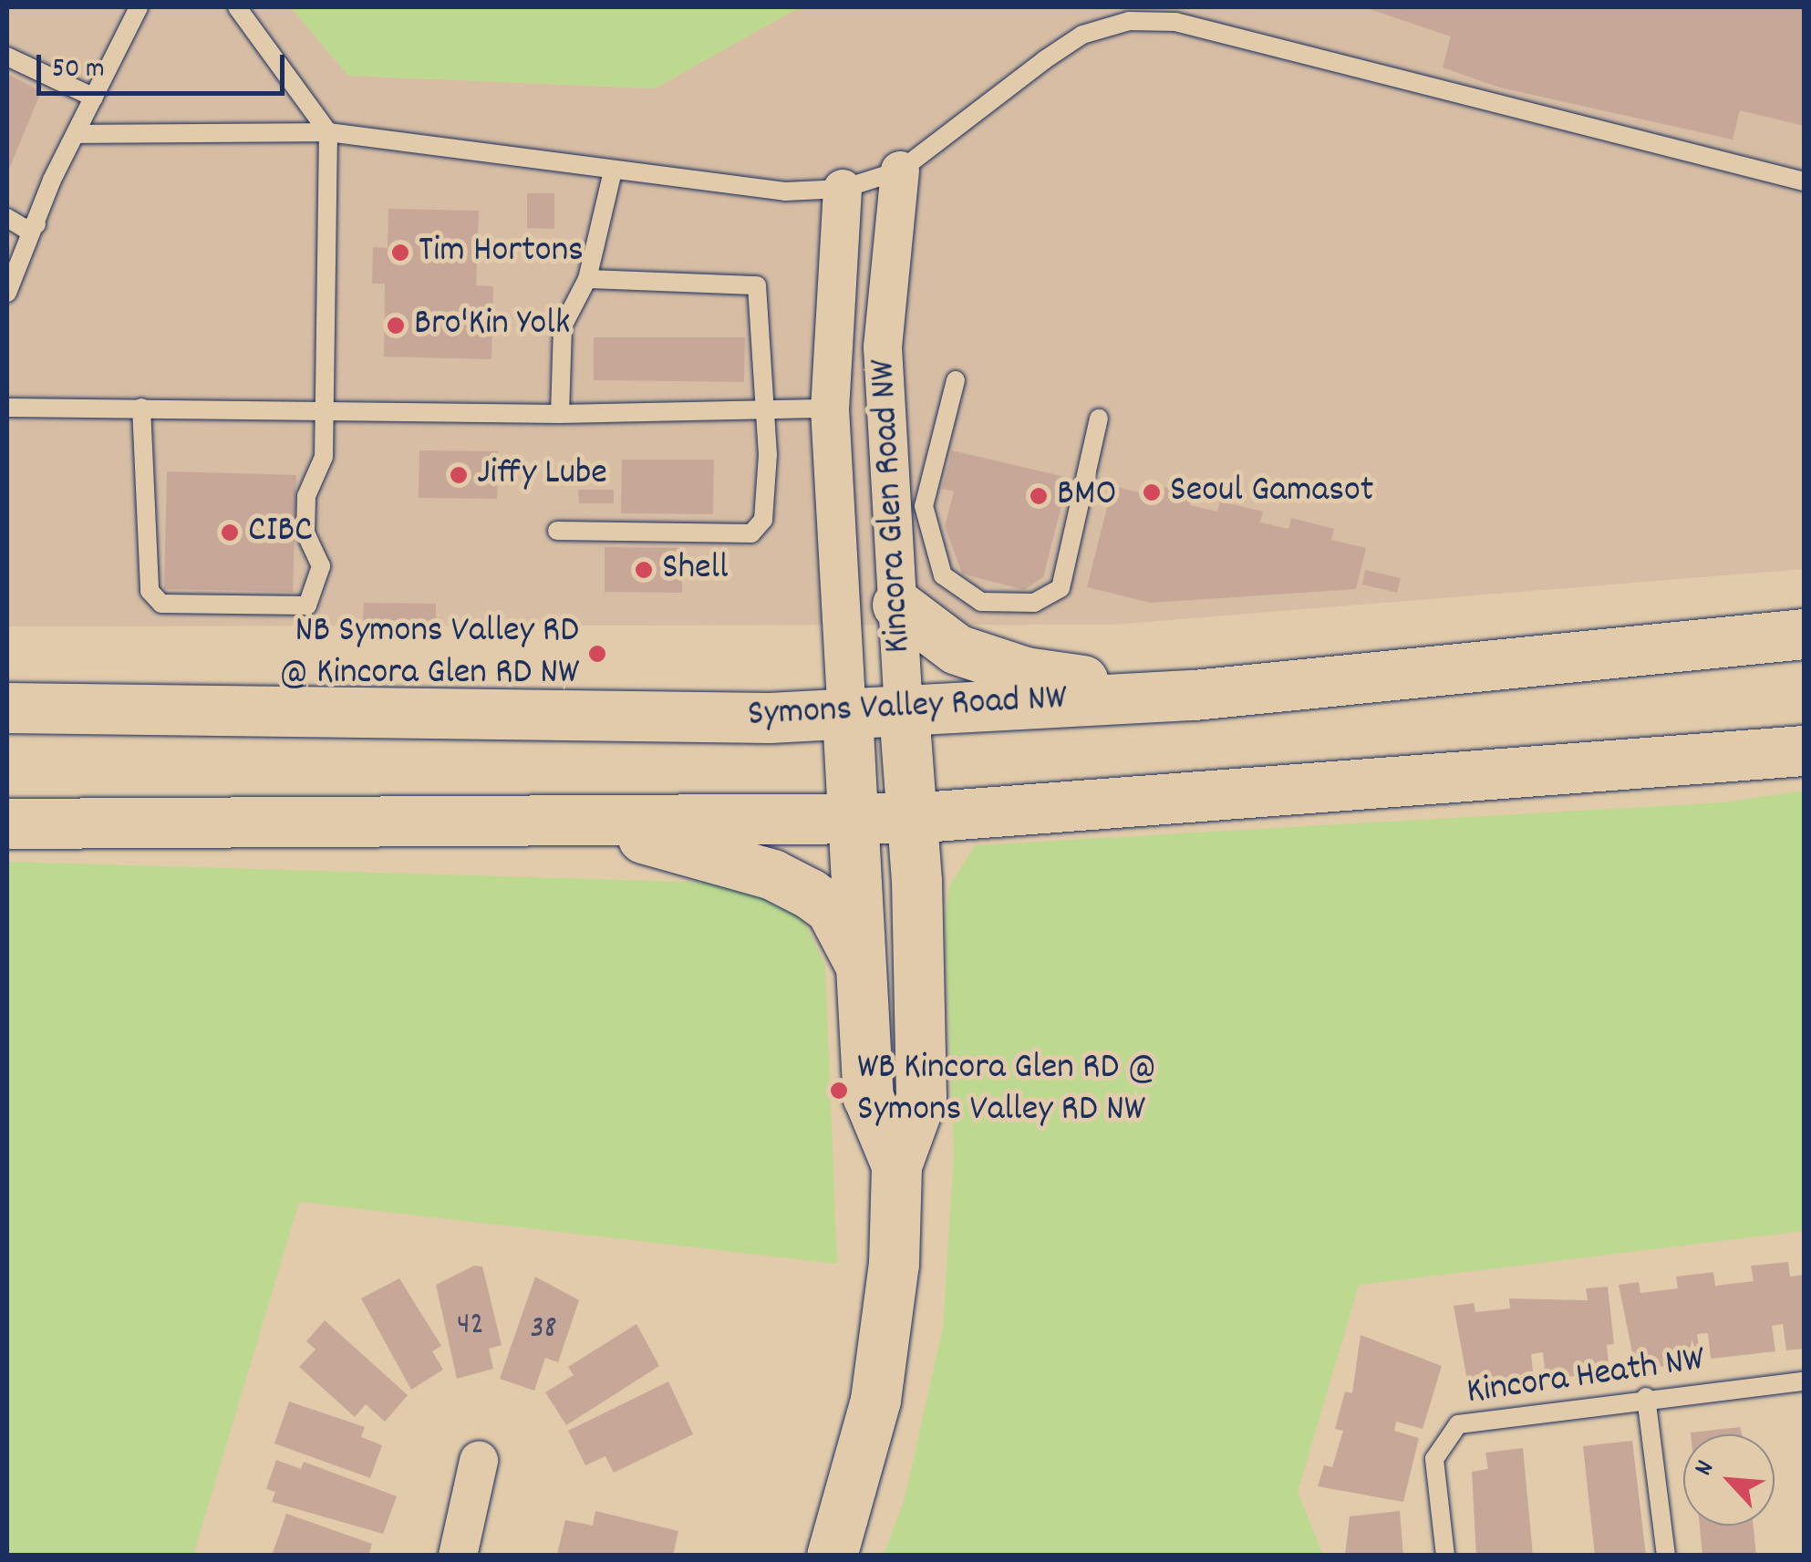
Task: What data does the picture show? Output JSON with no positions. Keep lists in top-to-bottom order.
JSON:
{
  "streets": {
    "main road": ["Kincora Glen Road NW", "Symons Valley Road NW"],
    "lane": ["Kincora Heath NW"]
  },
  "crossings": [
    ["Kincora Glen Road NW", "Symons Valley Road NW"]
  ],
  "places": [
    "Tim Hortons",
    "Bro'Kin Yolk",
    "Jiffy Lube",
    "Seoul Gamasot",
    "BMO",
    "CIBC",
    "Shell",
    "NB Symons Valley RD @ Kincora Glen RD NW",
    "WB Kincora Glen RD @ Symons Valley RD NW"
  ],
  "house_numbers": ["42", "38"],
  "scale_bar": "50 m",
  "north": "top left"
}
